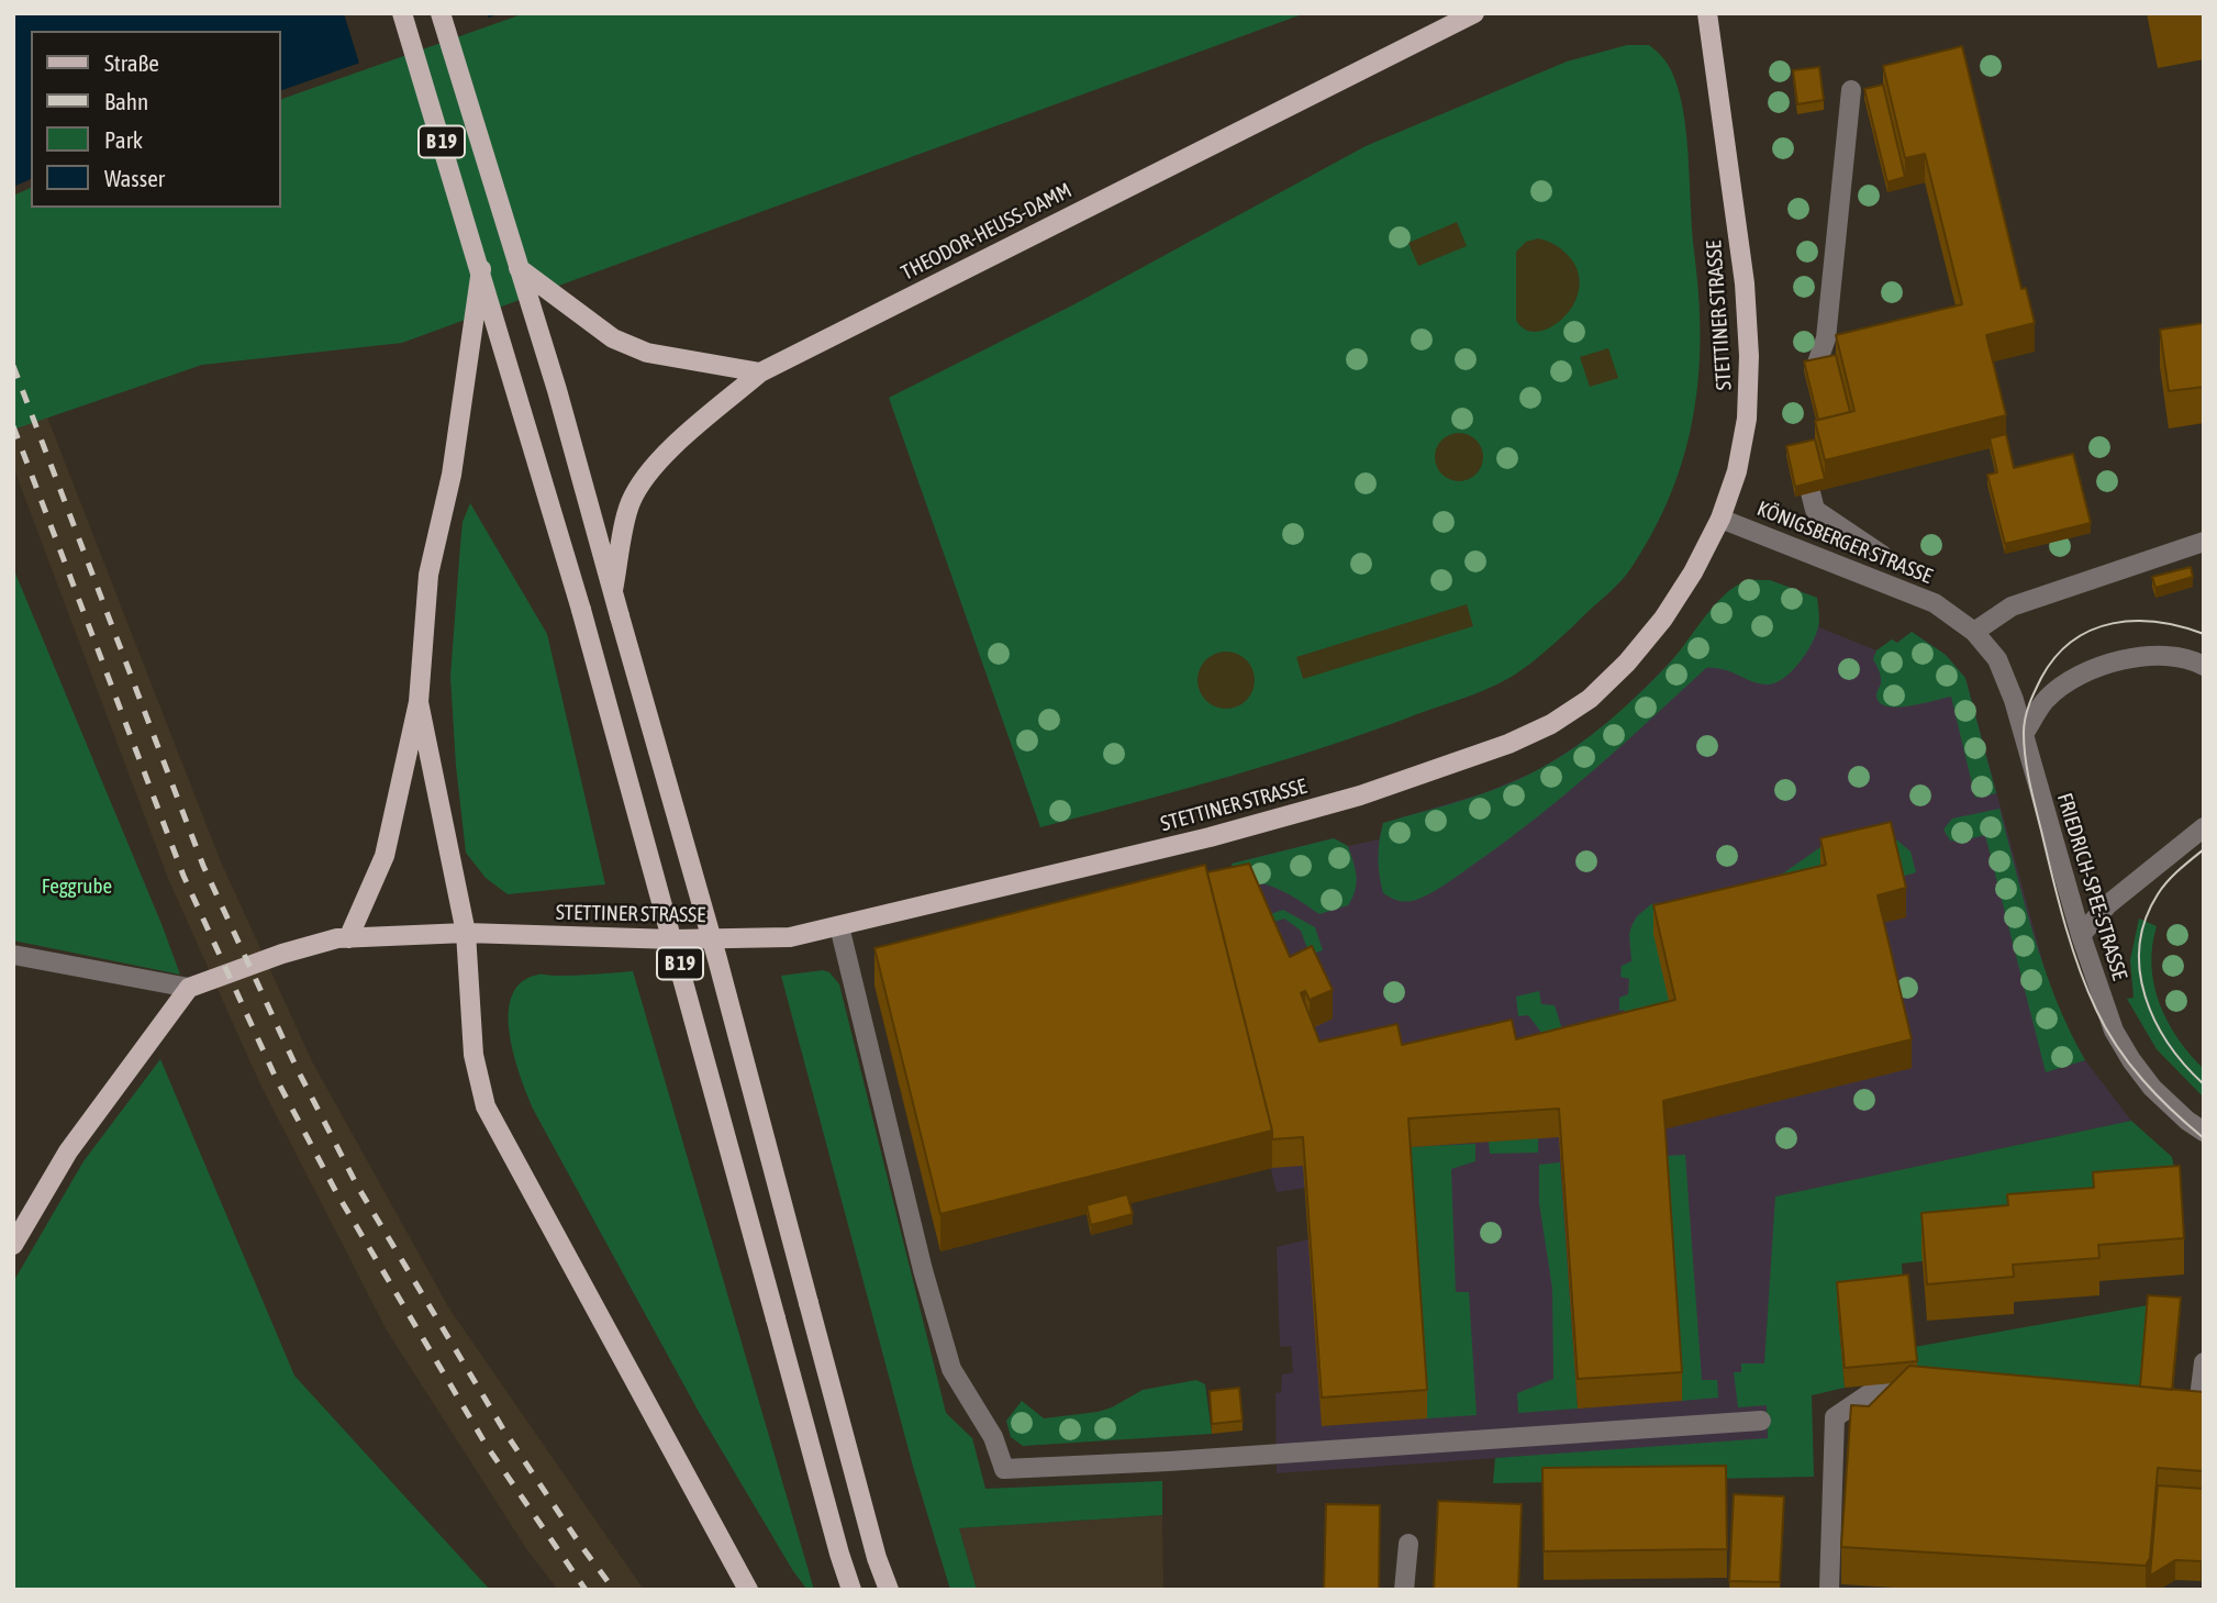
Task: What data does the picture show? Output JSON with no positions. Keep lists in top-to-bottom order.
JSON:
{
  "streets": {
    "main road": ["B 19", "THEODOR-HEUSS-DAMM", "STETTINER STRASSE"],
    "street": ["KÖNIGSBERGER STRASSE", "FRIEDRICH-SPEE-STRASSE"]
  },
  "crossings": [
    ["B 19", "THEODOR-HEUSS-DAMM"],
    ["STETTINER STRASSE", "KÖNIGSBERGER STRASSE"],
    ["KÖNIGSBERGER STRASSE", "FRIEDRICH-SPEE-STRASSE"]
  ],
  "parks": ["Feggrube"],
  "legend": [
    "Straße",
    "Bahn",
    "Park",
    "Wasser"
  ]
}
